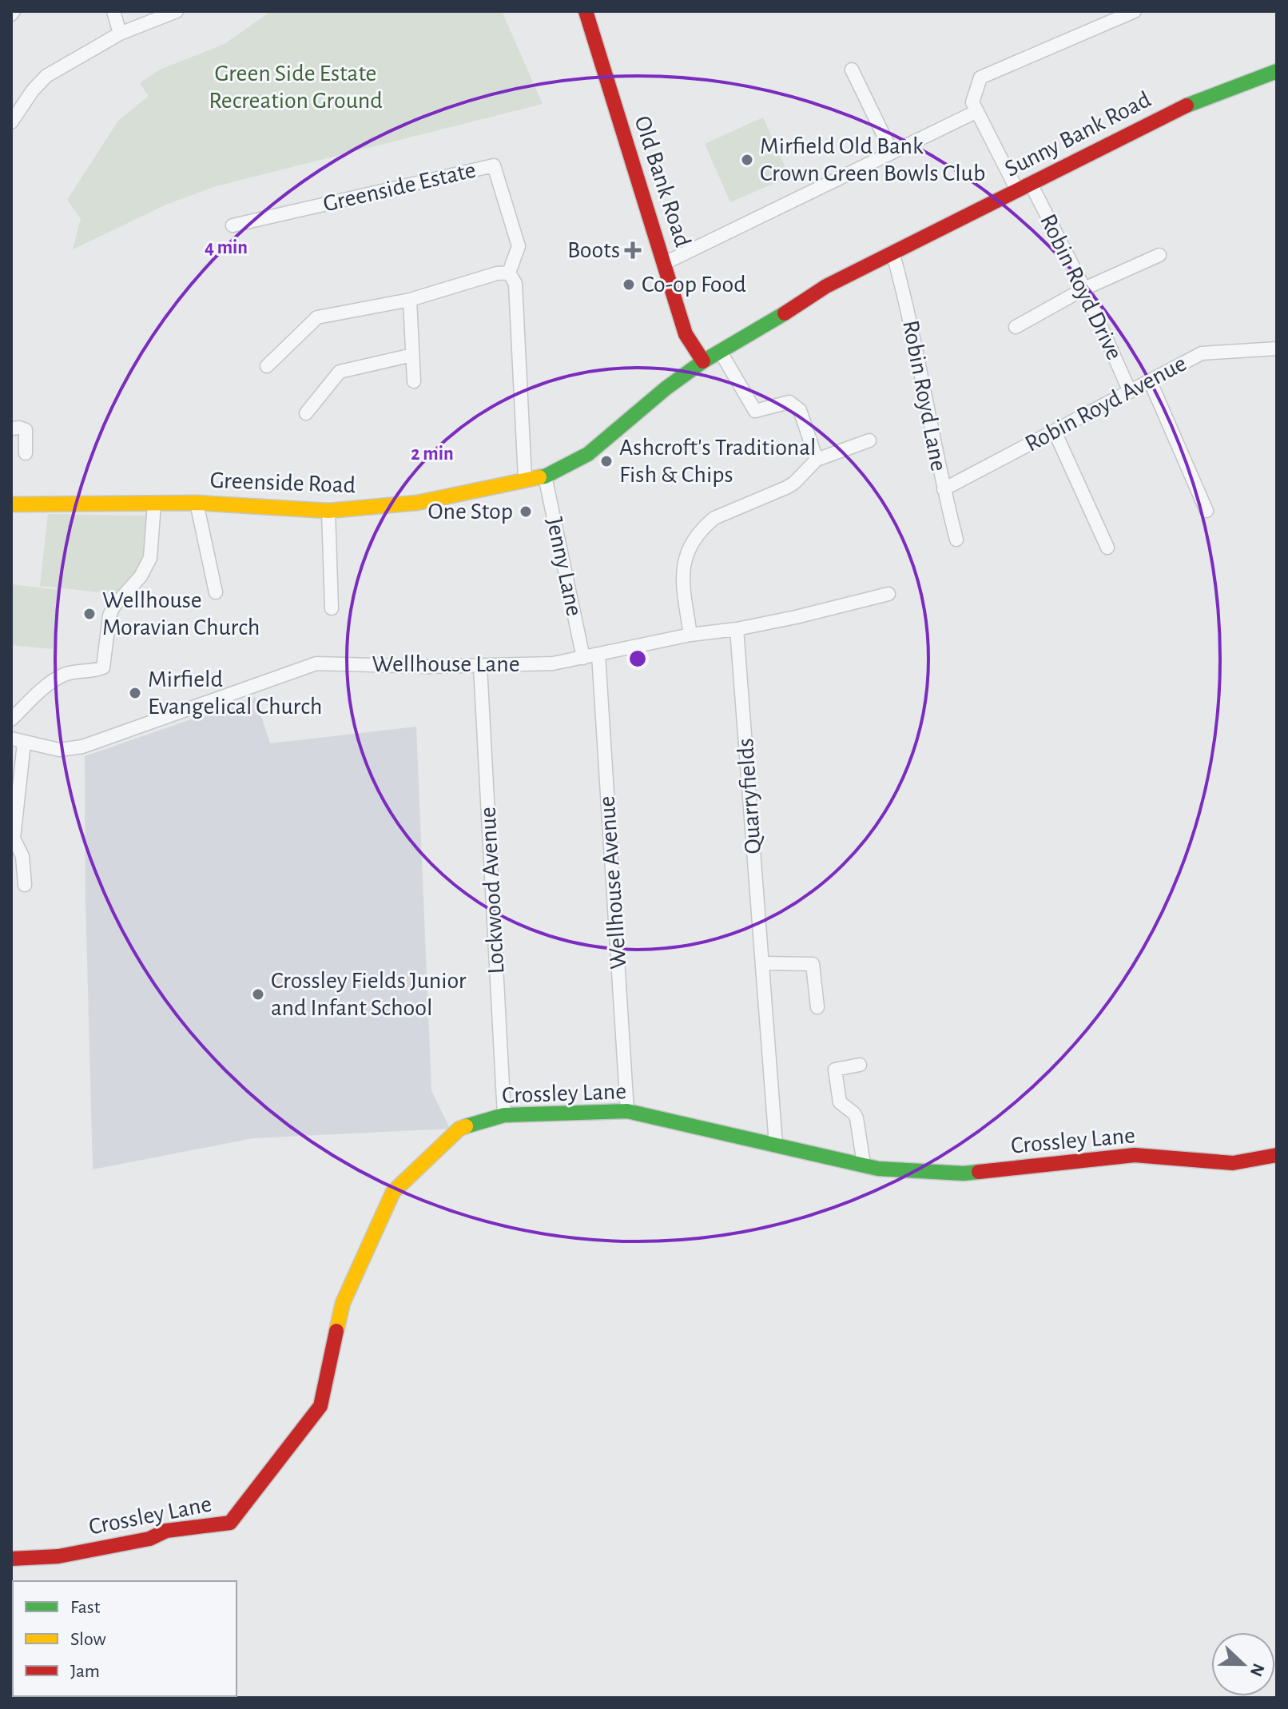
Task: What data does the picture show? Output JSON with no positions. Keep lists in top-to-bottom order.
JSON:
{
  "streets": {
    "street": [
      "Sunny Bank Road",
      "Old Bank Road",
      "Greenside Estate",
      "Robin Royd Drive",
      "Robin Royd Lane",
      "Robin Royd Avenue",
      "Greenside Road",
      "Jenny Lane",
      "Wellhouse Lane",
      "Quarryfields",
      "Wellhouse Avenue",
      "Lockwood Avenue",
      "Crossley Lane"
    ]
  },
  "crossings": [
    ["Sunny Bank Road", "Old Bank Road"],
    ["Sunny Bank Road", "Robin Royd Drive"],
    ["Sunny Bank Road", "Robin Royd Lane"],
    ["Sunny Bank Road", "Greenside Road"],
    ["Old Bank Road", "Greenside Road"],
    ["Greenside Estate", "Greenside Road"],
    ["Robin Royd Drive", "Robin Royd Avenue"],
    ["Robin Royd Lane", "Robin Royd Avenue"],
    ["Greenside Road", "Jenny Lane"],
    ["Jenny Lane", "Wellhouse Lane"],
    ["Wellhouse Lane", "Quarryfields"],
    ["Wellhouse Lane", "Wellhouse Avenue"],
    ["Wellhouse Lane", "Lockwood Avenue"],
    ["Quarryfields", "Crossley Lane"],
    ["Wellhouse Avenue", "Crossley Lane"],
    ["Lockwood Avenue", "Crossley Lane"]
  ],
  "parks": ["Green Side Estate Recreation Ground"],
  "places": {
    "other": [
      "Mirfield Old Bank Crown Green Bowls Club",
      "Co-op Food",
      "Ashcroft's Traditional Fish & Chips",
      "One Stop",
      "Wellhouse Moravian Church",
      "Mirfield Evangelical Church",
      "Crossley Fields Junior and Infant School"
    ],
    "health": ["Boots"]
  },
  "legend": ["Fast", "Slow", "Jam"],
  "north": "right",
  "rings": ["4 min", "2 min"]
}
